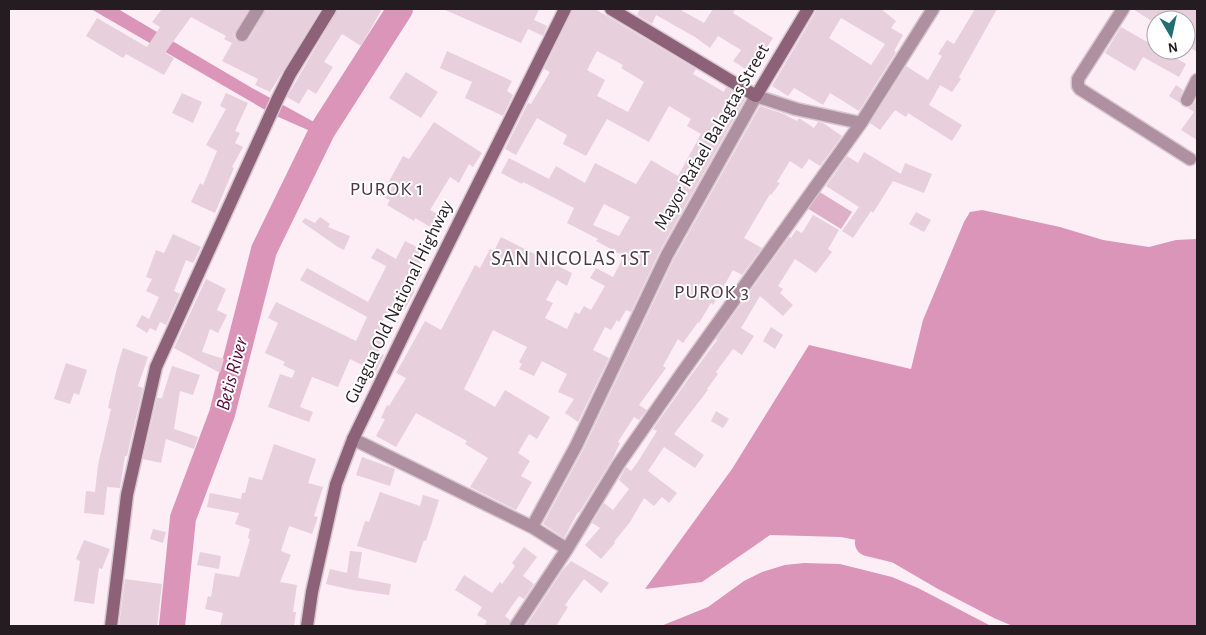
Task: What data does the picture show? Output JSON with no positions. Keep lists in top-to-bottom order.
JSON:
{
  "streets": {
    "street": ["Mayor Rafael Balagtas Street", "Guagua Old National Highway"]
  },
  "districts": ["PUROK 1", "SAN NICOLAS 1ST", "PUROK 3"],
  "water": ["Betis River"],
  "north": "bottom"
}
